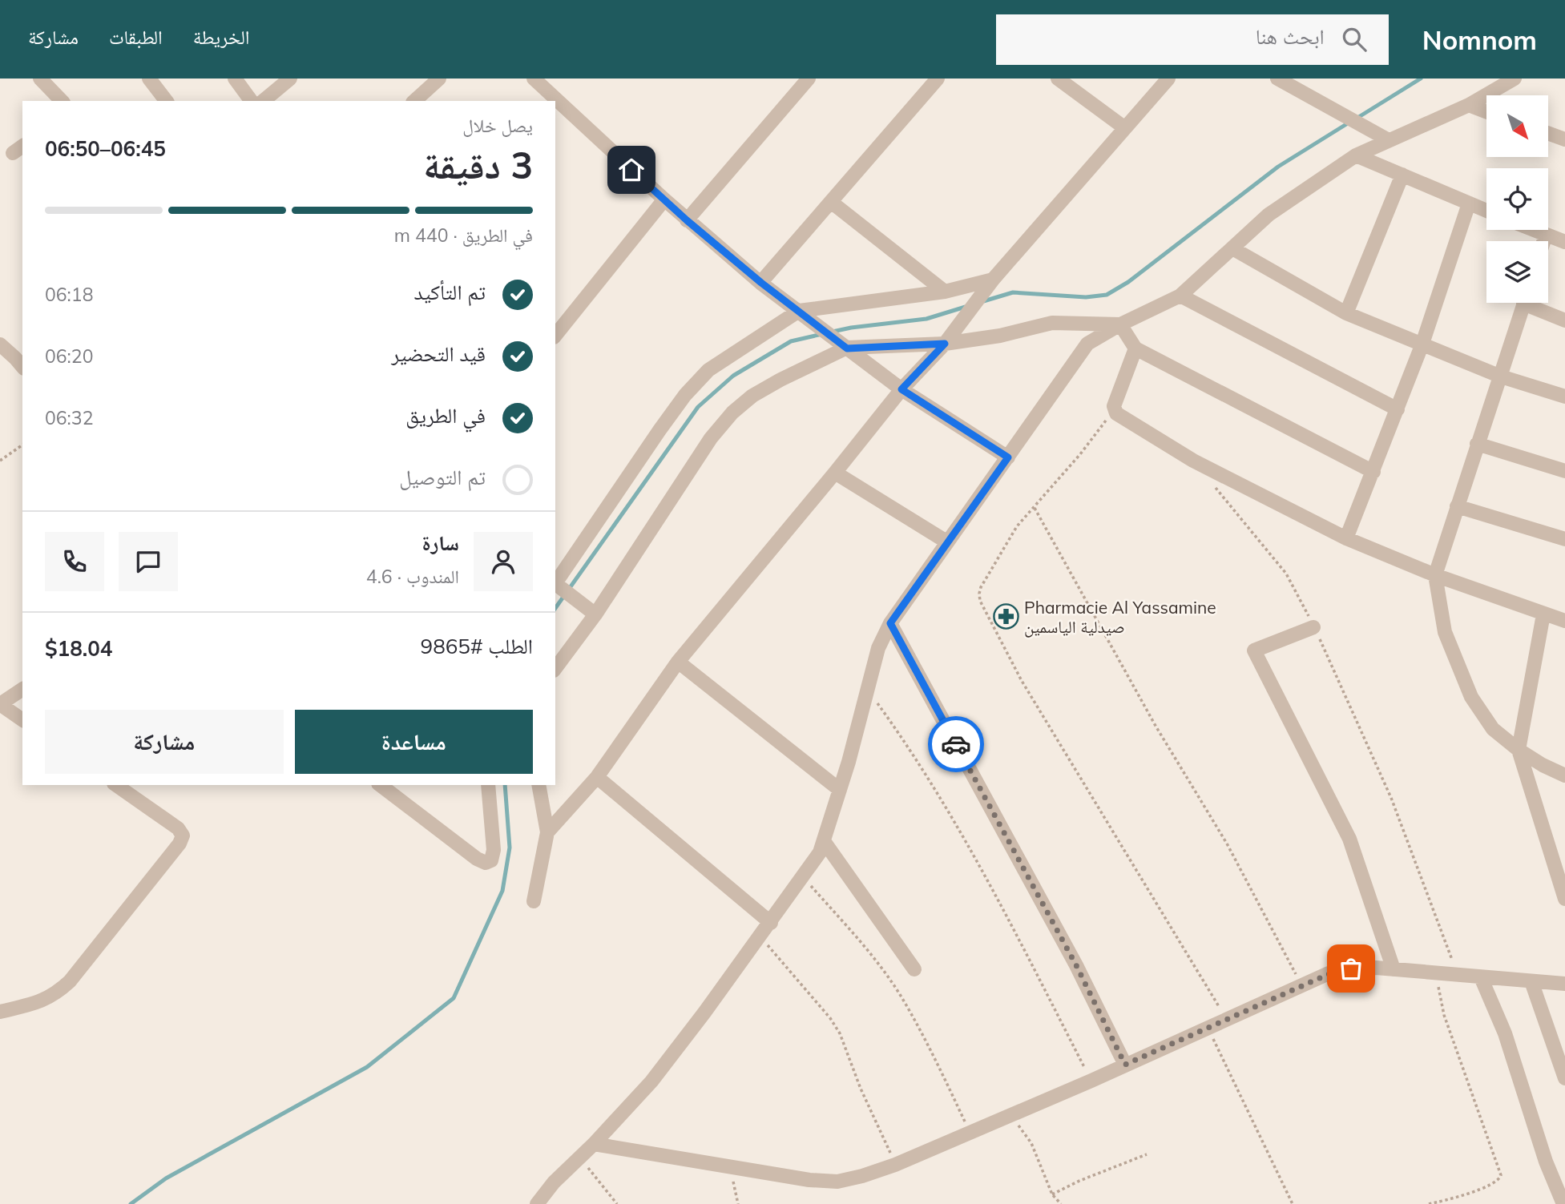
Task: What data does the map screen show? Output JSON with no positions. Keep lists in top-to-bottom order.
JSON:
{
  "places": {
    "pharmacy": ["Pharmacie Al Yassamine صيدلية الياسمين"]
  },
  "north": "bottom right",
  "page": {
    "header": "Nomnom",
    "search": "ابحث هنا",
    "nav": ["الخريطة", "الطبقات", "مشاركة"],
    "heading": ["3 دقيقة", "يصل خلال", "06:45–06:50"],
    "panel": [
      "سارة",
      "المندوب · 4.6",
      "الطلب #9865",
      "$18.04"
    ],
    "bar": "في الطريق · 440 m",
    "list": [
      ["تم التأكيد", "06:18"],
      ["قيد التحضير", "06:20"],
      ["في الطريق", "06:32"],
      "تم التوصيل"
    ],
    "buttons": ["مساعدة", "مشاركة"]
  }
}
